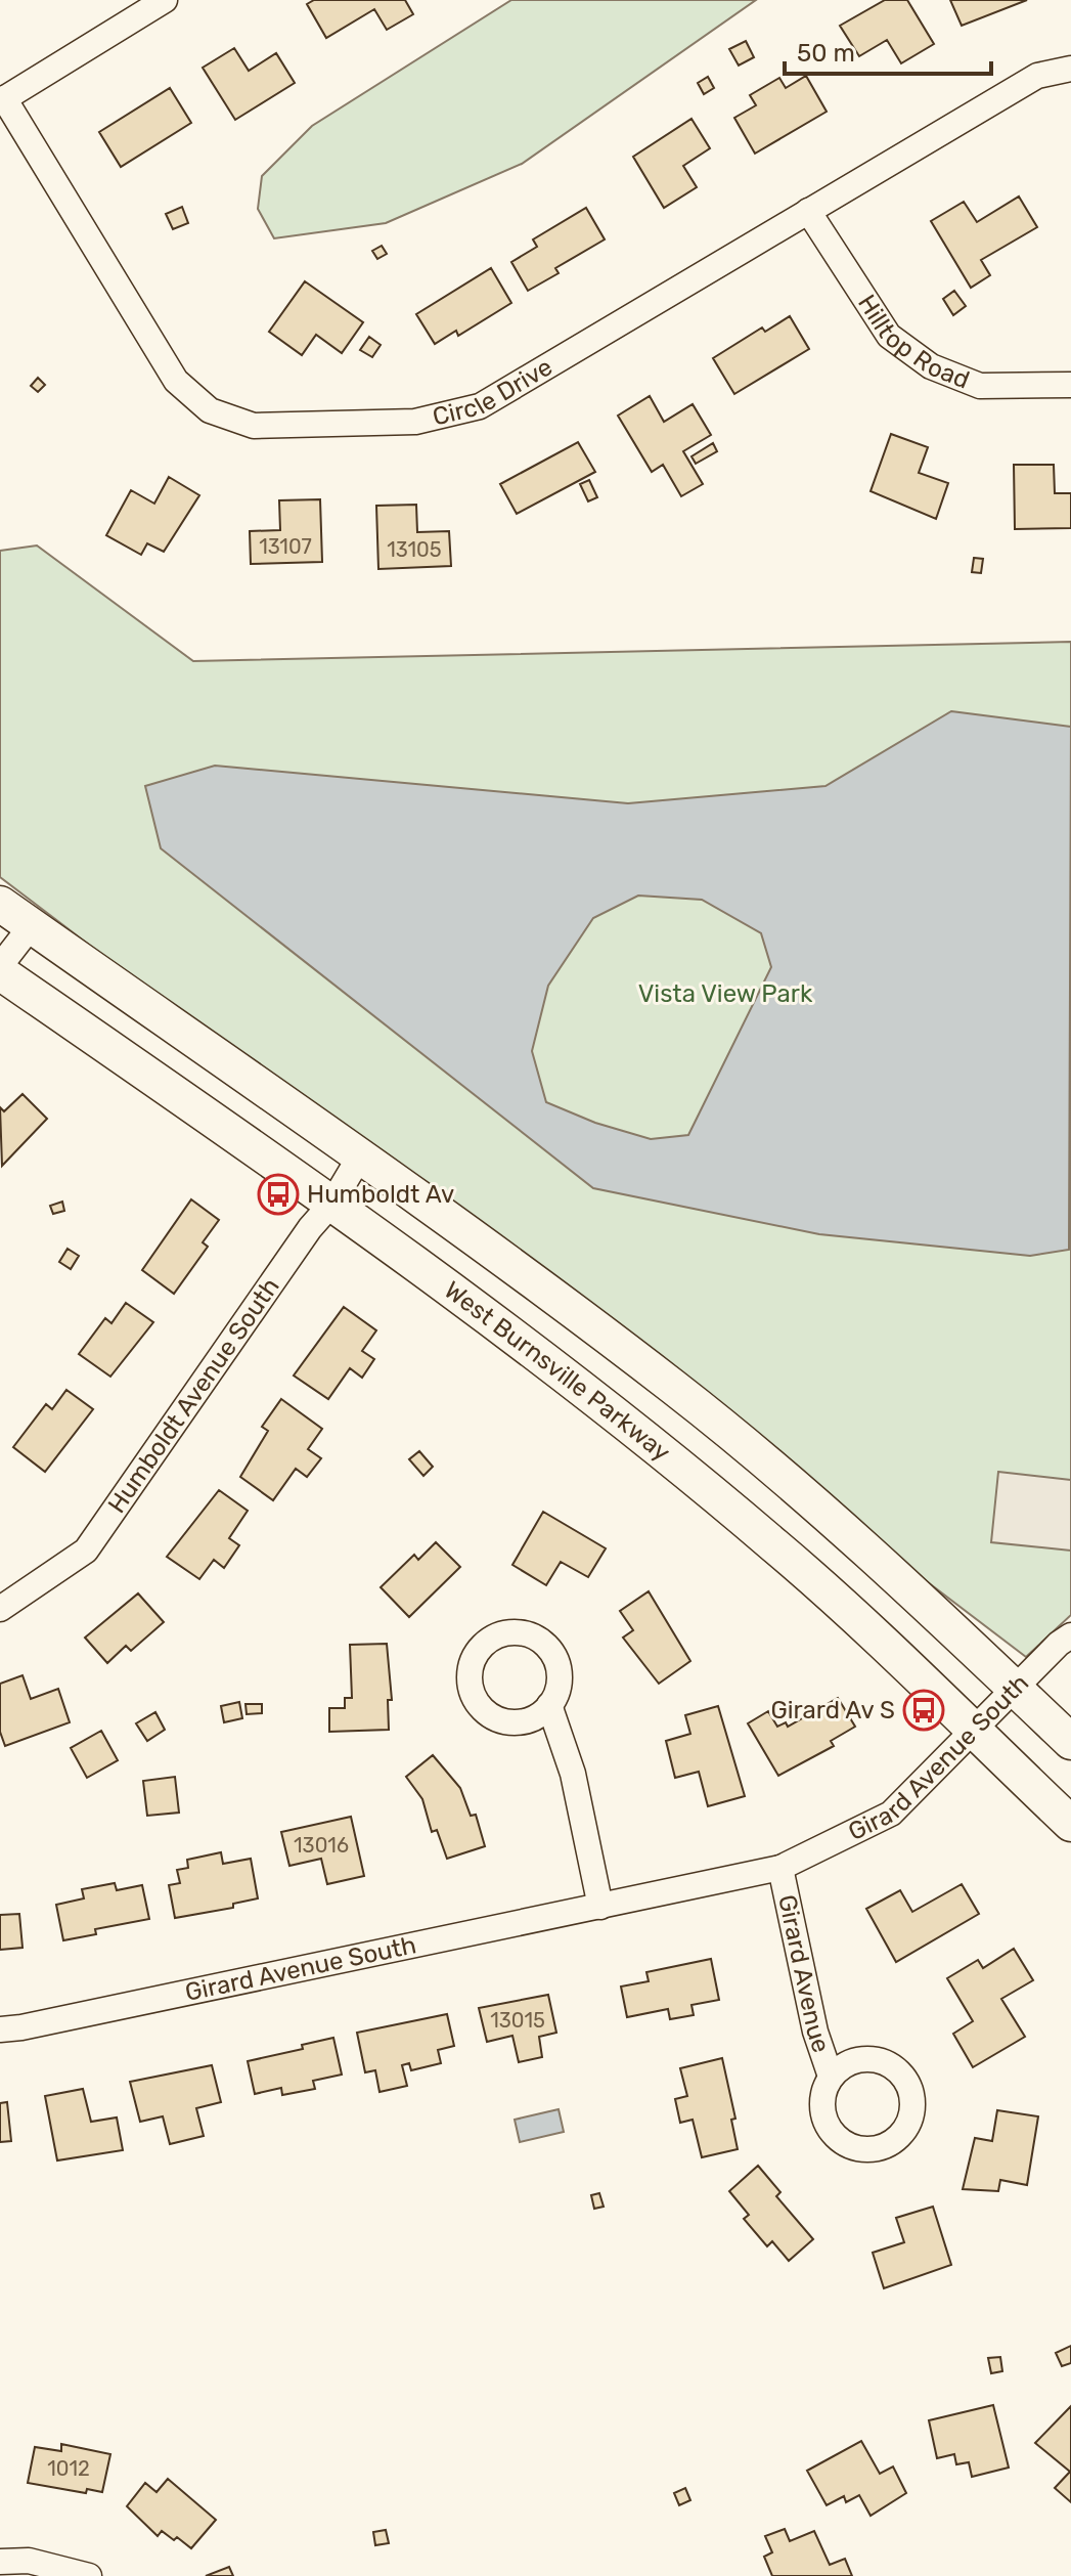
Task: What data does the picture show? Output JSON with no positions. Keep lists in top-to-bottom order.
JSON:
{
  "streets": {
    "street": [
      "Hilltop Road",
      "Circle Drive",
      "West Burnsville Parkway",
      "Humboldt Avenue South",
      "Girard Avenue South",
      "Girard Avenue"
    ]
  },
  "crossings": [
    ["Hilltop Road", "Circle Drive"],
    ["West Burnsville Parkway", "Humboldt Avenue South"],
    ["West Burnsville Parkway", "Girard Avenue South"],
    ["Girard Avenue South", "Girard Avenue"]
  ],
  "parks": ["Vista View Park"],
  "places": {
    "bus stop": ["Humboldt Av", "Girard Av S"]
  },
  "house_numbers": [
    "13107",
    "13105",
    "13016",
    "13015",
    "1012"
  ],
  "scale_bar": "50 m"
}
